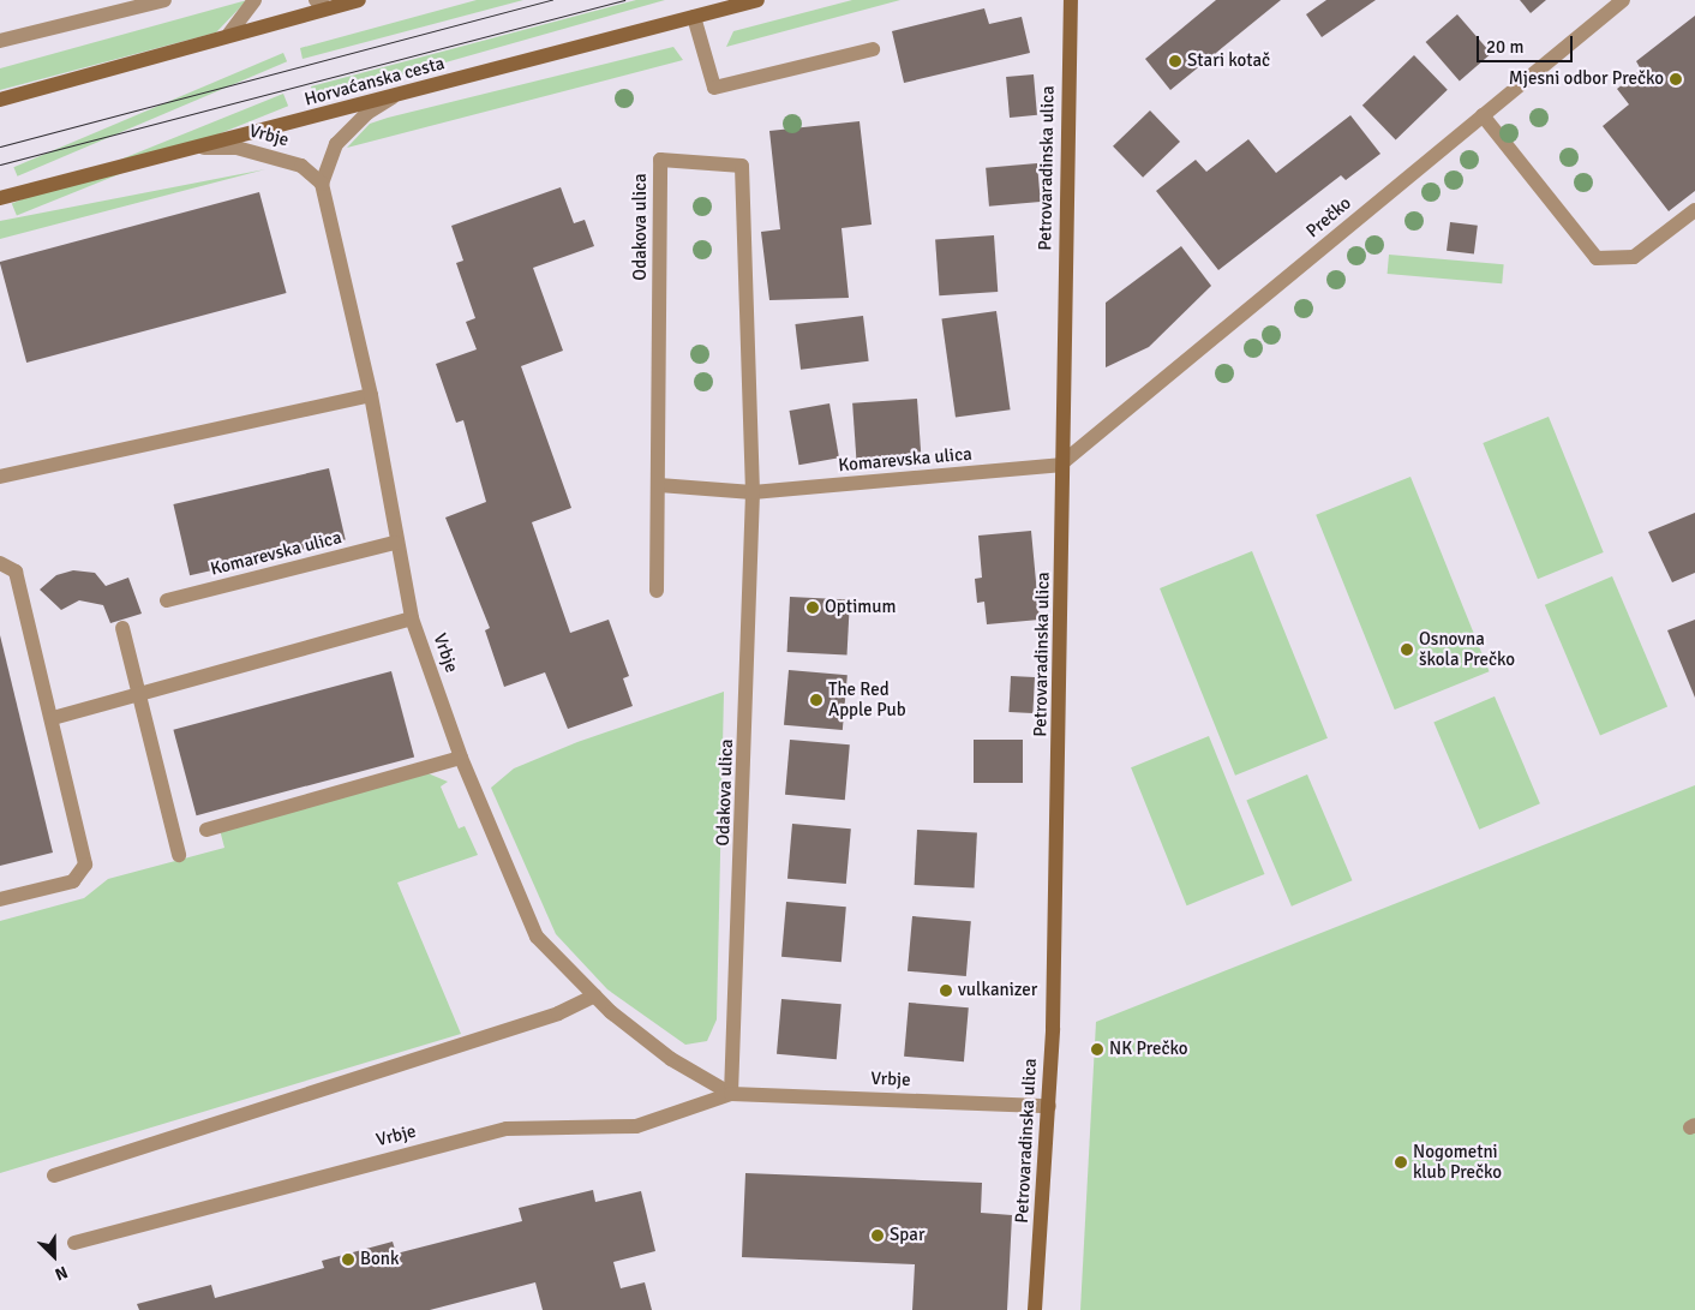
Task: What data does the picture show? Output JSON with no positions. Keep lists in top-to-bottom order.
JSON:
{
  "streets": {
    "street": [
      "Horvaćanska cesta",
      "Vrbje",
      "Petrovaradinska ulica",
      "Prečko",
      "Odakova ulica",
      "Komarevska ulica"
    ]
  },
  "crossings": [
    ["Horvaćanska cesta", "Vrbje"],
    ["Vrbje", "Petrovaradinska ulica"],
    ["Vrbje", "Odakova ulica"],
    ["Vrbje", "Komarevska ulica"],
    ["Petrovaradinska ulica", "Prečko"],
    ["Petrovaradinska ulica", "Komarevska ulica"],
    ["Prečko", "Komarevska ulica"],
    ["Odakova ulica", "Komarevska ulica"]
  ],
  "places": [
    "Stari kotač",
    "Mjesni odbor Prečko",
    "Optimum",
    "Osnovna škola Prečko",
    "The Red Apple Pub",
    "vulkanizer",
    "NK Prečko",
    "Nogometni klub Prečko",
    "Spar",
    "Bonk"
  ],
  "scale_bar": "20 m",
  "north": "bottom right"
}
